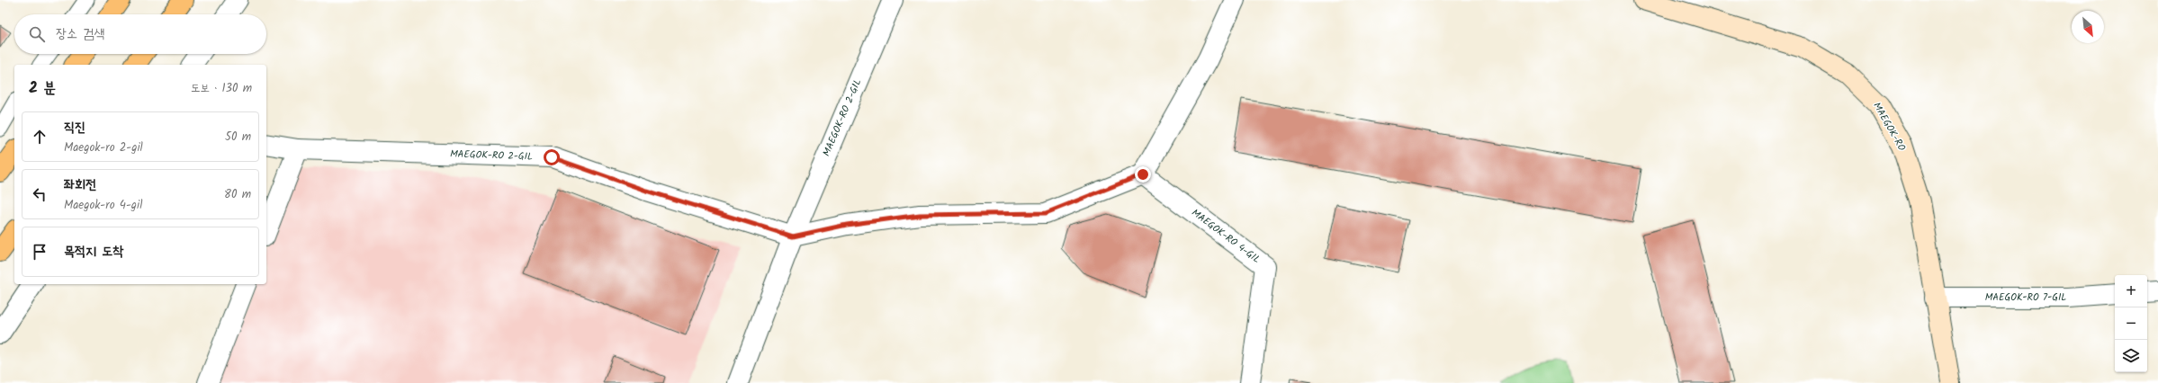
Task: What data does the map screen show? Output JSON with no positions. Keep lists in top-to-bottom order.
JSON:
{
  "streets": {
    "street": [
      "MAEGOK-RO 2-GIL",
      "MAEGOK-RO",
      "MAEGOK-RO 4-GIL",
      "MAEGOK-RO 7-GIL"
    ]
  },
  "crossings": [
    ["MAEGOK-RO", "MAEGOK-RO 7-GIL"]
  ],
  "north": "bottom right",
  "page": {
    "search": "장소 검색",
    "heading": ["2 분", "도보 · 130 m"],
    "list": [
      ["직진", "Maegok-ro 2-gil", "50 m"],
      ["좌회전", "Maegok-ro 4-gil", "80 m"],
      "목적지 도착"
    ],
    "map_buttons": ["+", "−"]
  }
}
